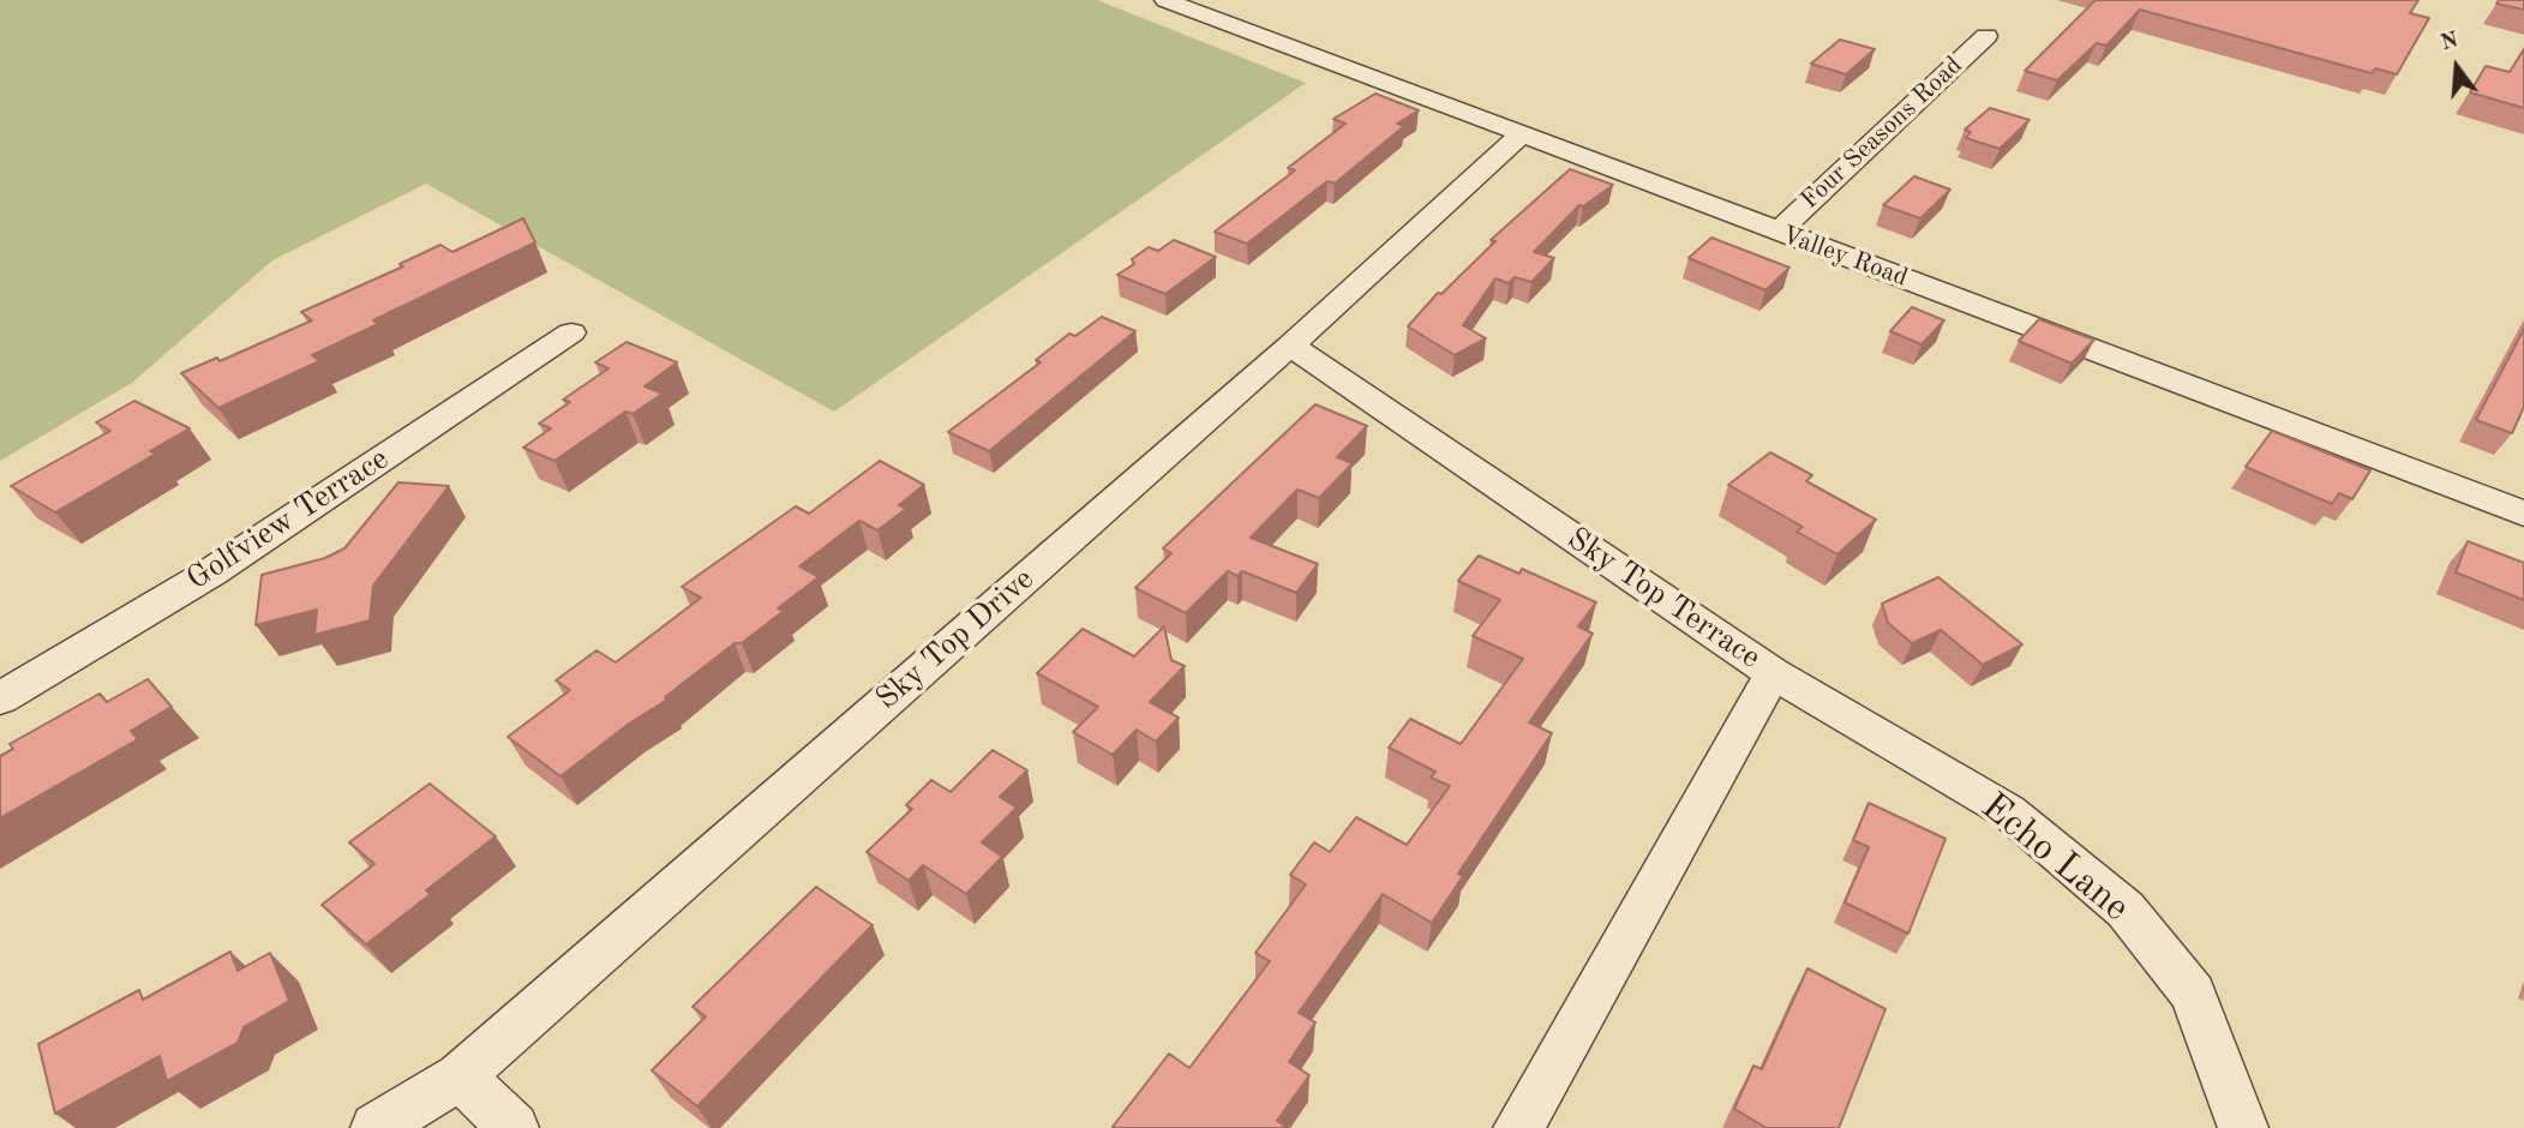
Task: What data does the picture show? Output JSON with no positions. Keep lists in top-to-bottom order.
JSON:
{
  "streets": {
    "street": [
      "Four Seasons Road",
      "Valley Road",
      "Golfview Terrace",
      "Sky Top Terrace",
      "Sky Top Drive",
      "Echo Lane"
    ]
  },
  "crossings": [
    ["Four Seasons Road", "Valley Road"],
    ["Valley Road", "Sky Top Drive"],
    ["Sky Top Terrace", "Sky Top Drive"],
    ["Sky Top Terrace", "Echo Lane"]
  ],
  "north": "top"
}
